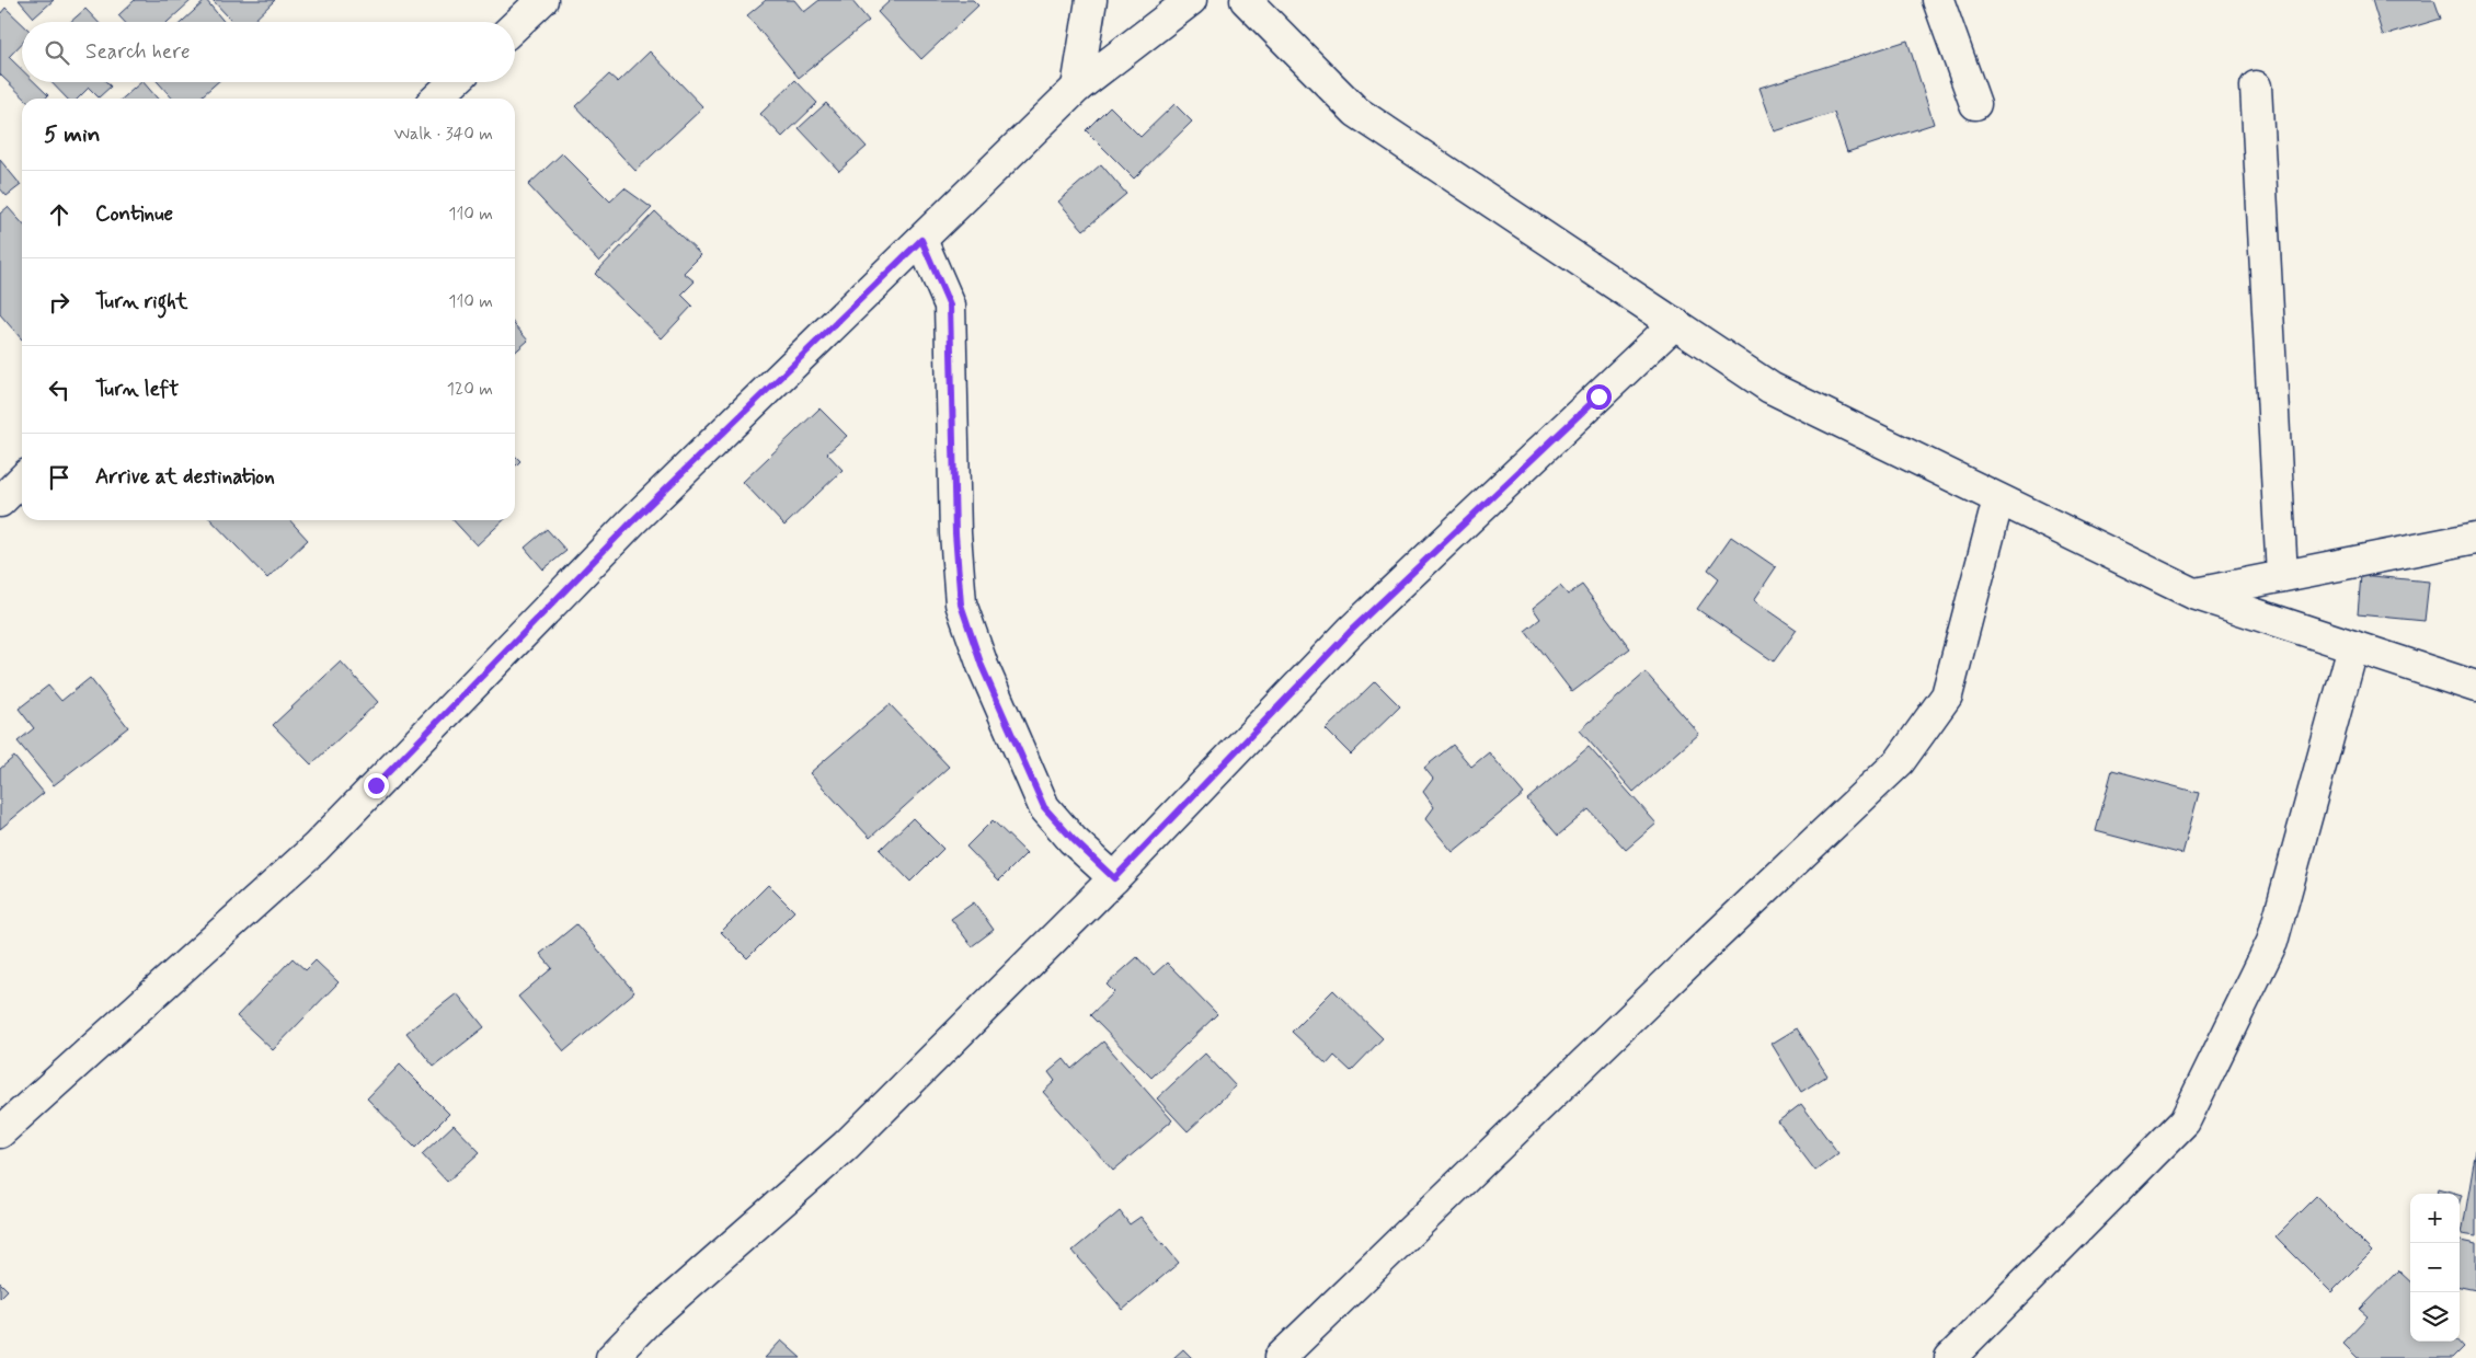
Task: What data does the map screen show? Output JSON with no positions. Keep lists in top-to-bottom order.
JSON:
{
  "page": {
    "search": "Search here",
    "heading": ["5 min", "Walk · 340 m"],
    "list": [
      ["Continue", "110 m"],
      ["Turn right", "110 m"],
      ["Turn left", "120 m"],
      "Arrive at destination"
    ],
    "map_buttons": ["+", "−"]
  }
}
